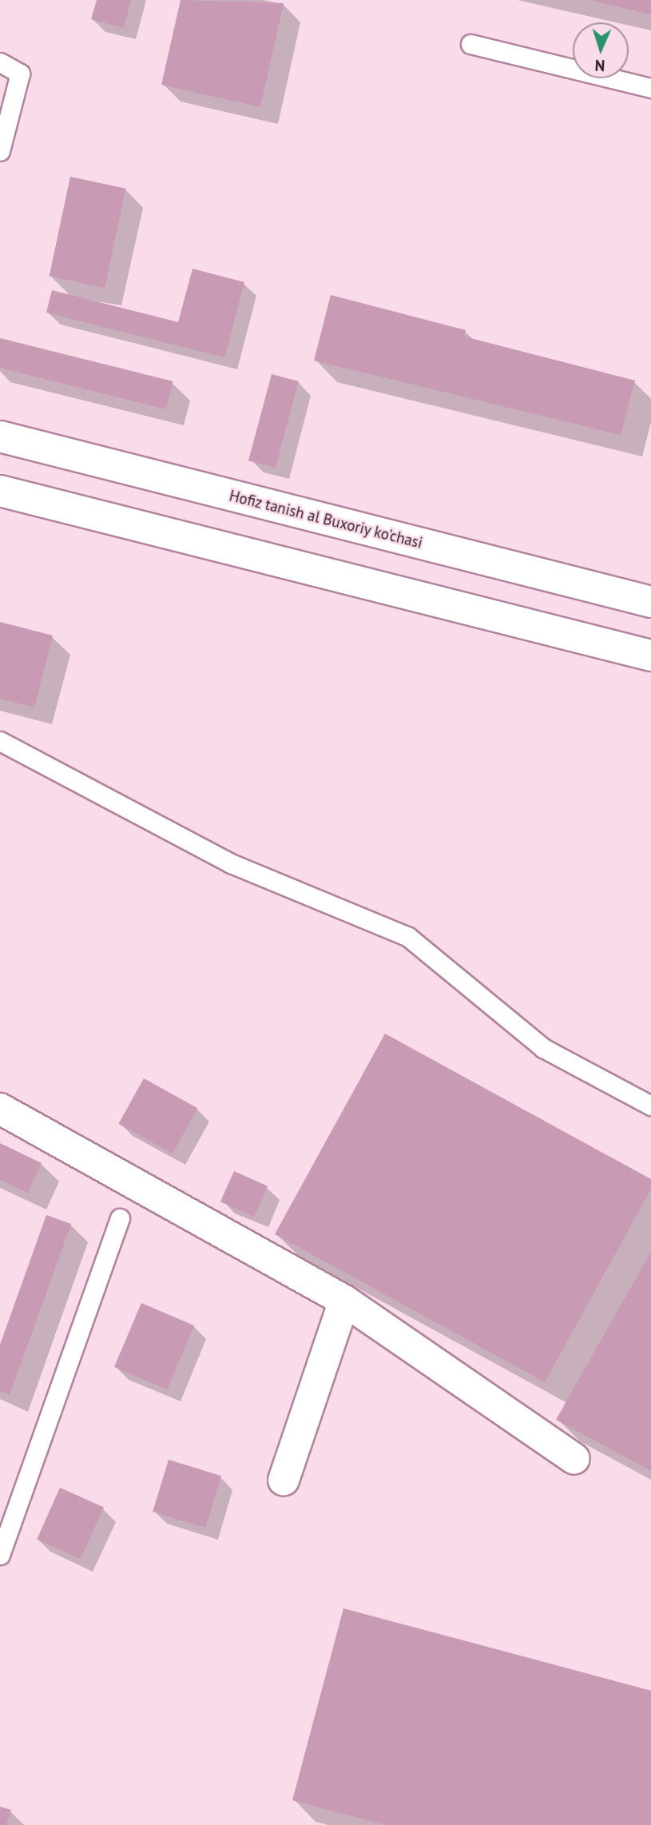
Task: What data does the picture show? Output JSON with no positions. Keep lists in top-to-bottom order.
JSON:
{
  "streets": {
    "main road": ["Hofiz tanish al Buxoriy ko'chasi"]
  },
  "north": "bottom"
}
